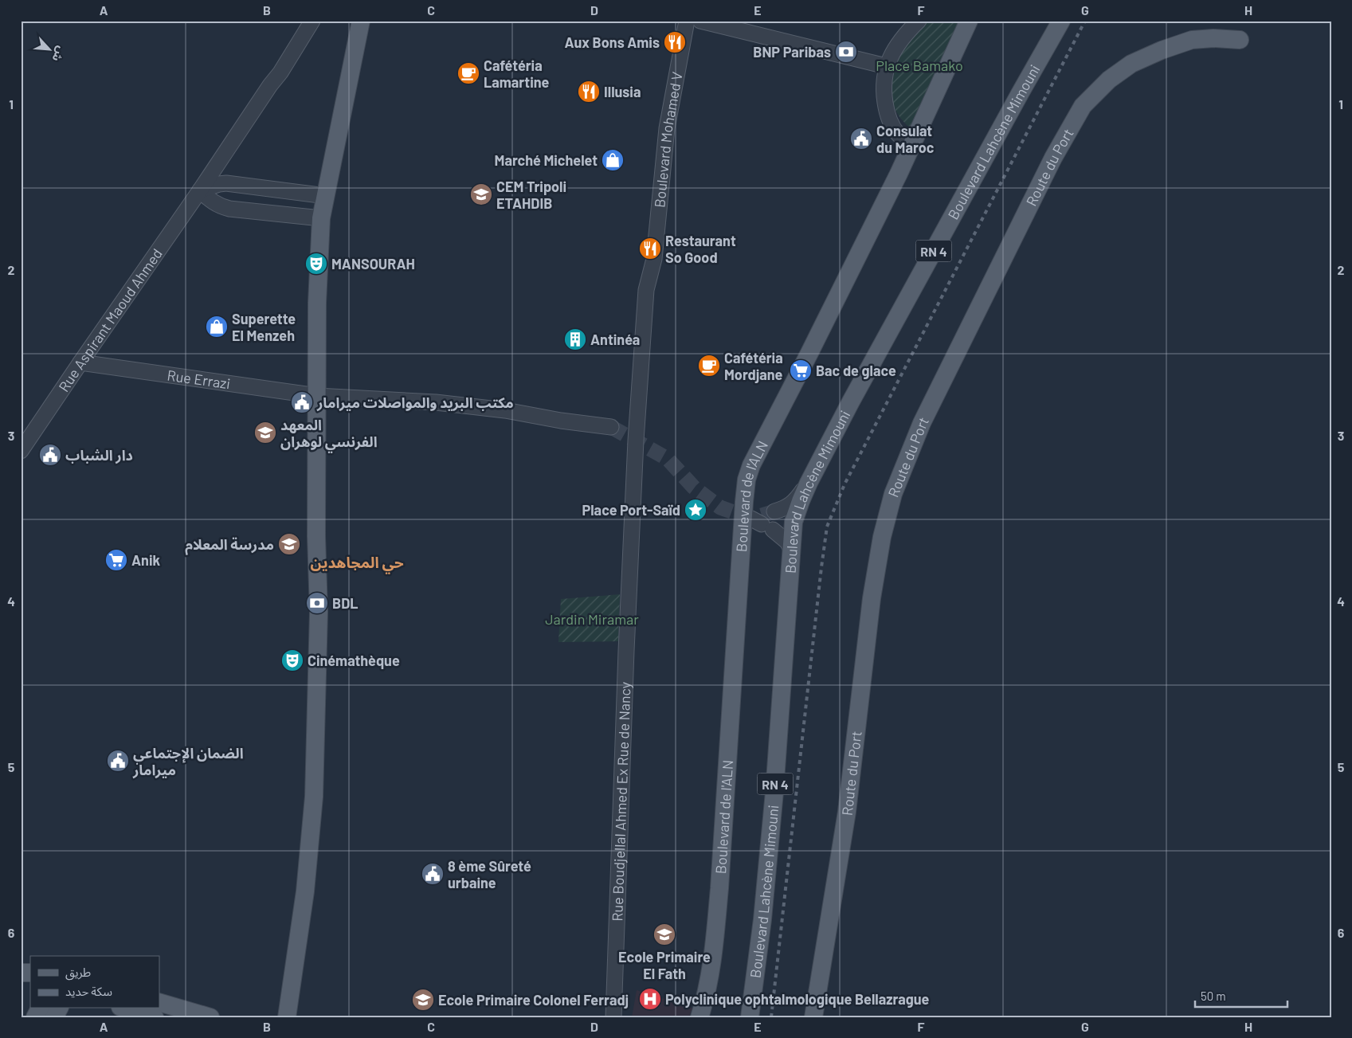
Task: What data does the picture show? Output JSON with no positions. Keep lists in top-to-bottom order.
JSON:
{
  "streets": {
    "main road": [
      "Boulevard Lahcène Mimouni",
      "Route du Port",
      "RN 4",
      "Boulevard de l'ALN"
    ],
    "street": [
      "Boulevard Mohamed V",
      "Rue Aspirant Maoud Ahmed",
      "Rue Errazi",
      "Rue Boudjellal Ahmed Ex Rue de Nancy"
    ]
  },
  "crossings": [
    ["Boulevard Mohamed V", "Rue Boudjellal Ahmed Ex Rue de Nancy"],
    ["Rue Aspirant Maoud Ahmed", "Rue Errazi"]
  ],
  "districts": ["حي المجاهدين"],
  "parks": ["Place Bamako", "Jardin Miramar"],
  "places": {
    "restaurant": ["Aux Bons Amis", "Illusia", "Restaurant So Good"],
    "bank": ["BNP Paribas", "BDL"],
    "cafe": ["Cafétéria Lamartine", "Cafétéria Mordjane"],
    "public building": [
      "Consulat du Maroc",
      "مكتب البريد والمواصلات ميرامار",
      "دار الشباب",
      "الضمان الإجتماعي ميرامار",
      "8 ème Sûreté urbaine"
    ],
    "shop": ["Marché Michelet", "Superette El Menzeh"],
    "school or university": [
      "CEM Tripoli ETAHDIB",
      "المعهد الفرنسي لوهران",
      "مدرسة المعلام",
      "Ecole Primaire El Fath",
      "Ecole Primaire Colonel Ferradj"
    ],
    "theatre": ["MANSOURAH", "Cinémathèque"],
    "building": ["Antinéa"],
    "supermarket": ["Bac de glace", "Anik"],
    "place": ["Place Port-Saïd"],
    "hospital": ["Polyclinique ophtalmologique Bellazrague"]
  },
  "legend": ["طريق", "سكة حديد"],
  "scale_bar": "50 m",
  "north": "bottom right",
  "grid": {
    "columns": [
      "A",
      "B",
      "C",
      "D",
      "E",
      "F",
      "G",
      "H"
    ],
    "rows": [
      "1",
      "2",
      "3",
      "4",
      "5",
      "6"
    ]
  }
}
